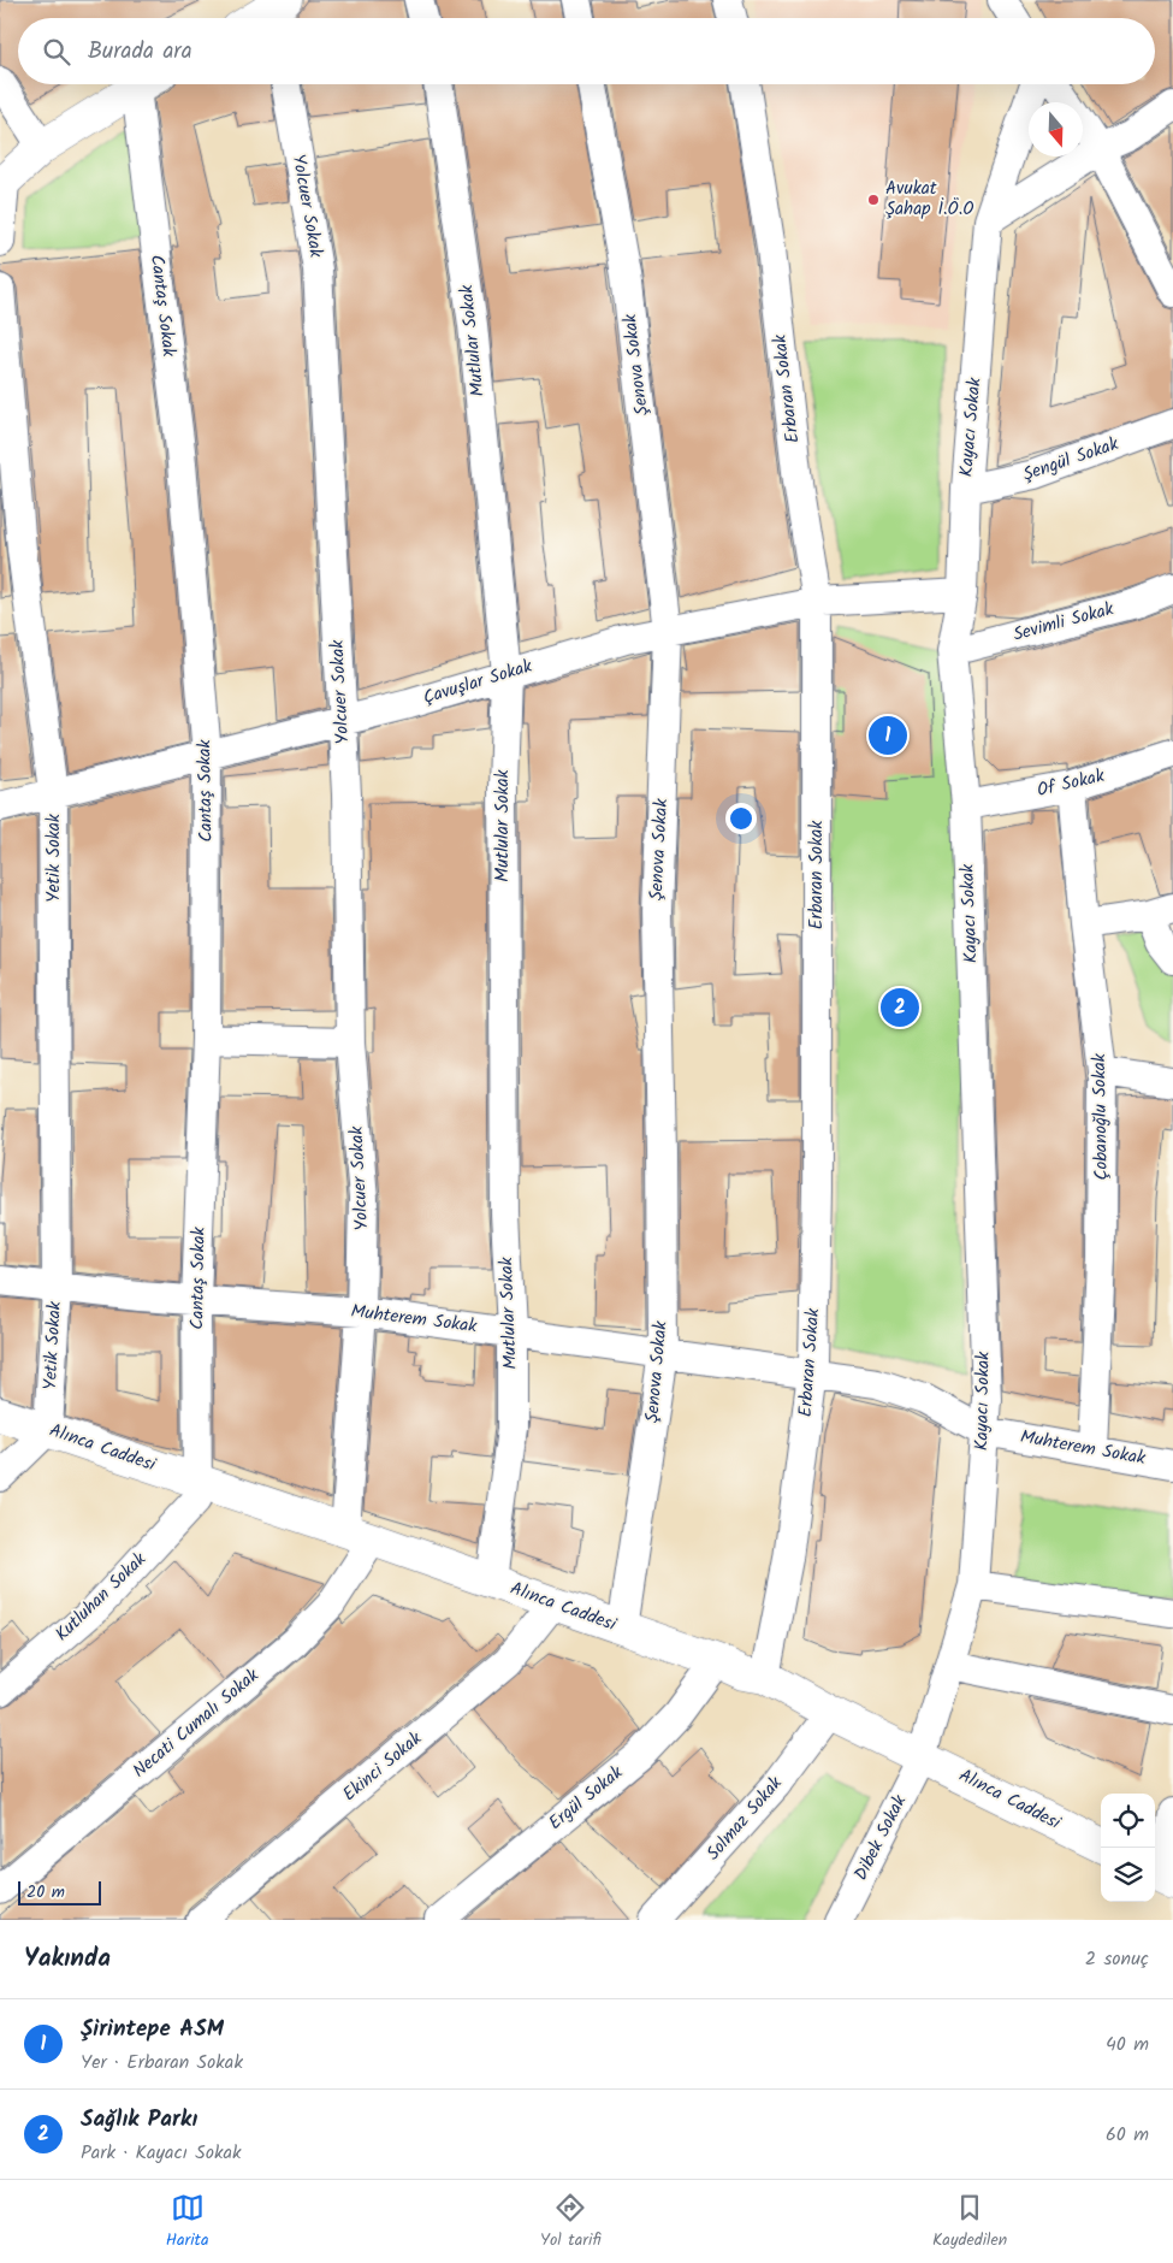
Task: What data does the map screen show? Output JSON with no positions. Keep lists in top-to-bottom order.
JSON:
{
  "streets": {
    "main road": ["Alınca Caddesi"],
    "street": [
      "Yolcuer Sokak",
      "Cantaş Sokak",
      "Mutlular Sokak",
      "Şenova Sokak",
      "Erbaran Sokak",
      "Kayacı Sokak",
      "Şengül Sokak",
      "Sevimli Sokak",
      "Çavuşlar Sokak",
      "Of Sokak",
      "Yetik Sokak",
      "Çobanoğlu Sokak",
      "Muhterem Sokak",
      "Kutluhan Sokak",
      "Necati Cumalı Sokak",
      "Ekinci Sokak",
      "Ergül Sokak",
      "Solmaz Sokak",
      "Dibek Sokak"
    ]
  },
  "crossings": [
    ["Yolcuer Sokak", "Çavuşlar Sokak"],
    ["Yolcuer Sokak", "Muhterem Sokak"],
    ["Yolcuer Sokak", "Alınca Caddesi"],
    ["Yolcuer Sokak", "Necati Cumalı Sokak"],
    ["Cantaş Sokak", "Çavuşlar Sokak"],
    ["Cantaş Sokak", "Muhterem Sokak"],
    ["Cantaş Sokak", "Alınca Caddesi"],
    ["Cantaş Sokak", "Kutluhan Sokak"],
    ["Mutlular Sokak", "Çavuşlar Sokak"],
    ["Mutlular Sokak", "Muhterem Sokak"],
    ["Mutlular Sokak", "Alınca Caddesi"],
    ["Şenova Sokak", "Çavuşlar Sokak"],
    ["Şenova Sokak", "Muhterem Sokak"],
    ["Şenova Sokak", "Alınca Caddesi"],
    ["Erbaran Sokak", "Çavuşlar Sokak"],
    ["Erbaran Sokak", "Muhterem Sokak"],
    ["Erbaran Sokak", "Alınca Caddesi"],
    ["Kayacı Sokak", "Şengül Sokak"],
    ["Kayacı Sokak", "Sevimli Sokak"],
    ["Kayacı Sokak", "Çavuşlar Sokak"],
    ["Kayacı Sokak", "Of Sokak"],
    ["Kayacı Sokak", "Muhterem Sokak"],
    ["Kayacı Sokak", "Alınca Caddesi"],
    ["Kayacı Sokak", "Dibek Sokak"],
    ["Çavuşlar Sokak", "Yetik Sokak"],
    ["Of Sokak", "Çobanoğlu Sokak"],
    ["Yetik Sokak", "Muhterem Sokak"],
    ["Yetik Sokak", "Alınca Caddesi"],
    ["Çobanoğlu Sokak", "Muhterem Sokak"],
    ["Alınca Caddesi", "Kutluhan Sokak"],
    ["Alınca Caddesi", "Necati Cumalı Sokak"],
    ["Alınca Caddesi", "Ekinci Sokak"],
    ["Alınca Caddesi", "Ergül Sokak"],
    ["Alınca Caddesi", "Solmaz Sokak"],
    ["Alınca Caddesi", "Dibek Sokak"]
  ],
  "places": ["Avukat Şahap İ.Ö.O"],
  "scale_bar": "20 m",
  "north": "bottom",
  "page": {
    "search": "Burada ara",
    "pins": ["1", "2"],
    "scale": "20 m",
    "heading": ["Yakında", "2 sonuç"],
    "list": [
      {
        "mark": "1",
        "name": "Şirintepe ASM",
        "note": "Yer · Erbaran Sokak",
        "value": "40 m"
      },
      {
        "mark": "2",
        "name": "Sağlık Parkı",
        "note": "Park · Kayacı Sokak",
        "value": "60 m"
      }
    ],
    "nav": ["Harita", "Yol tarifi", "Kaydedilen"]
  }
}
